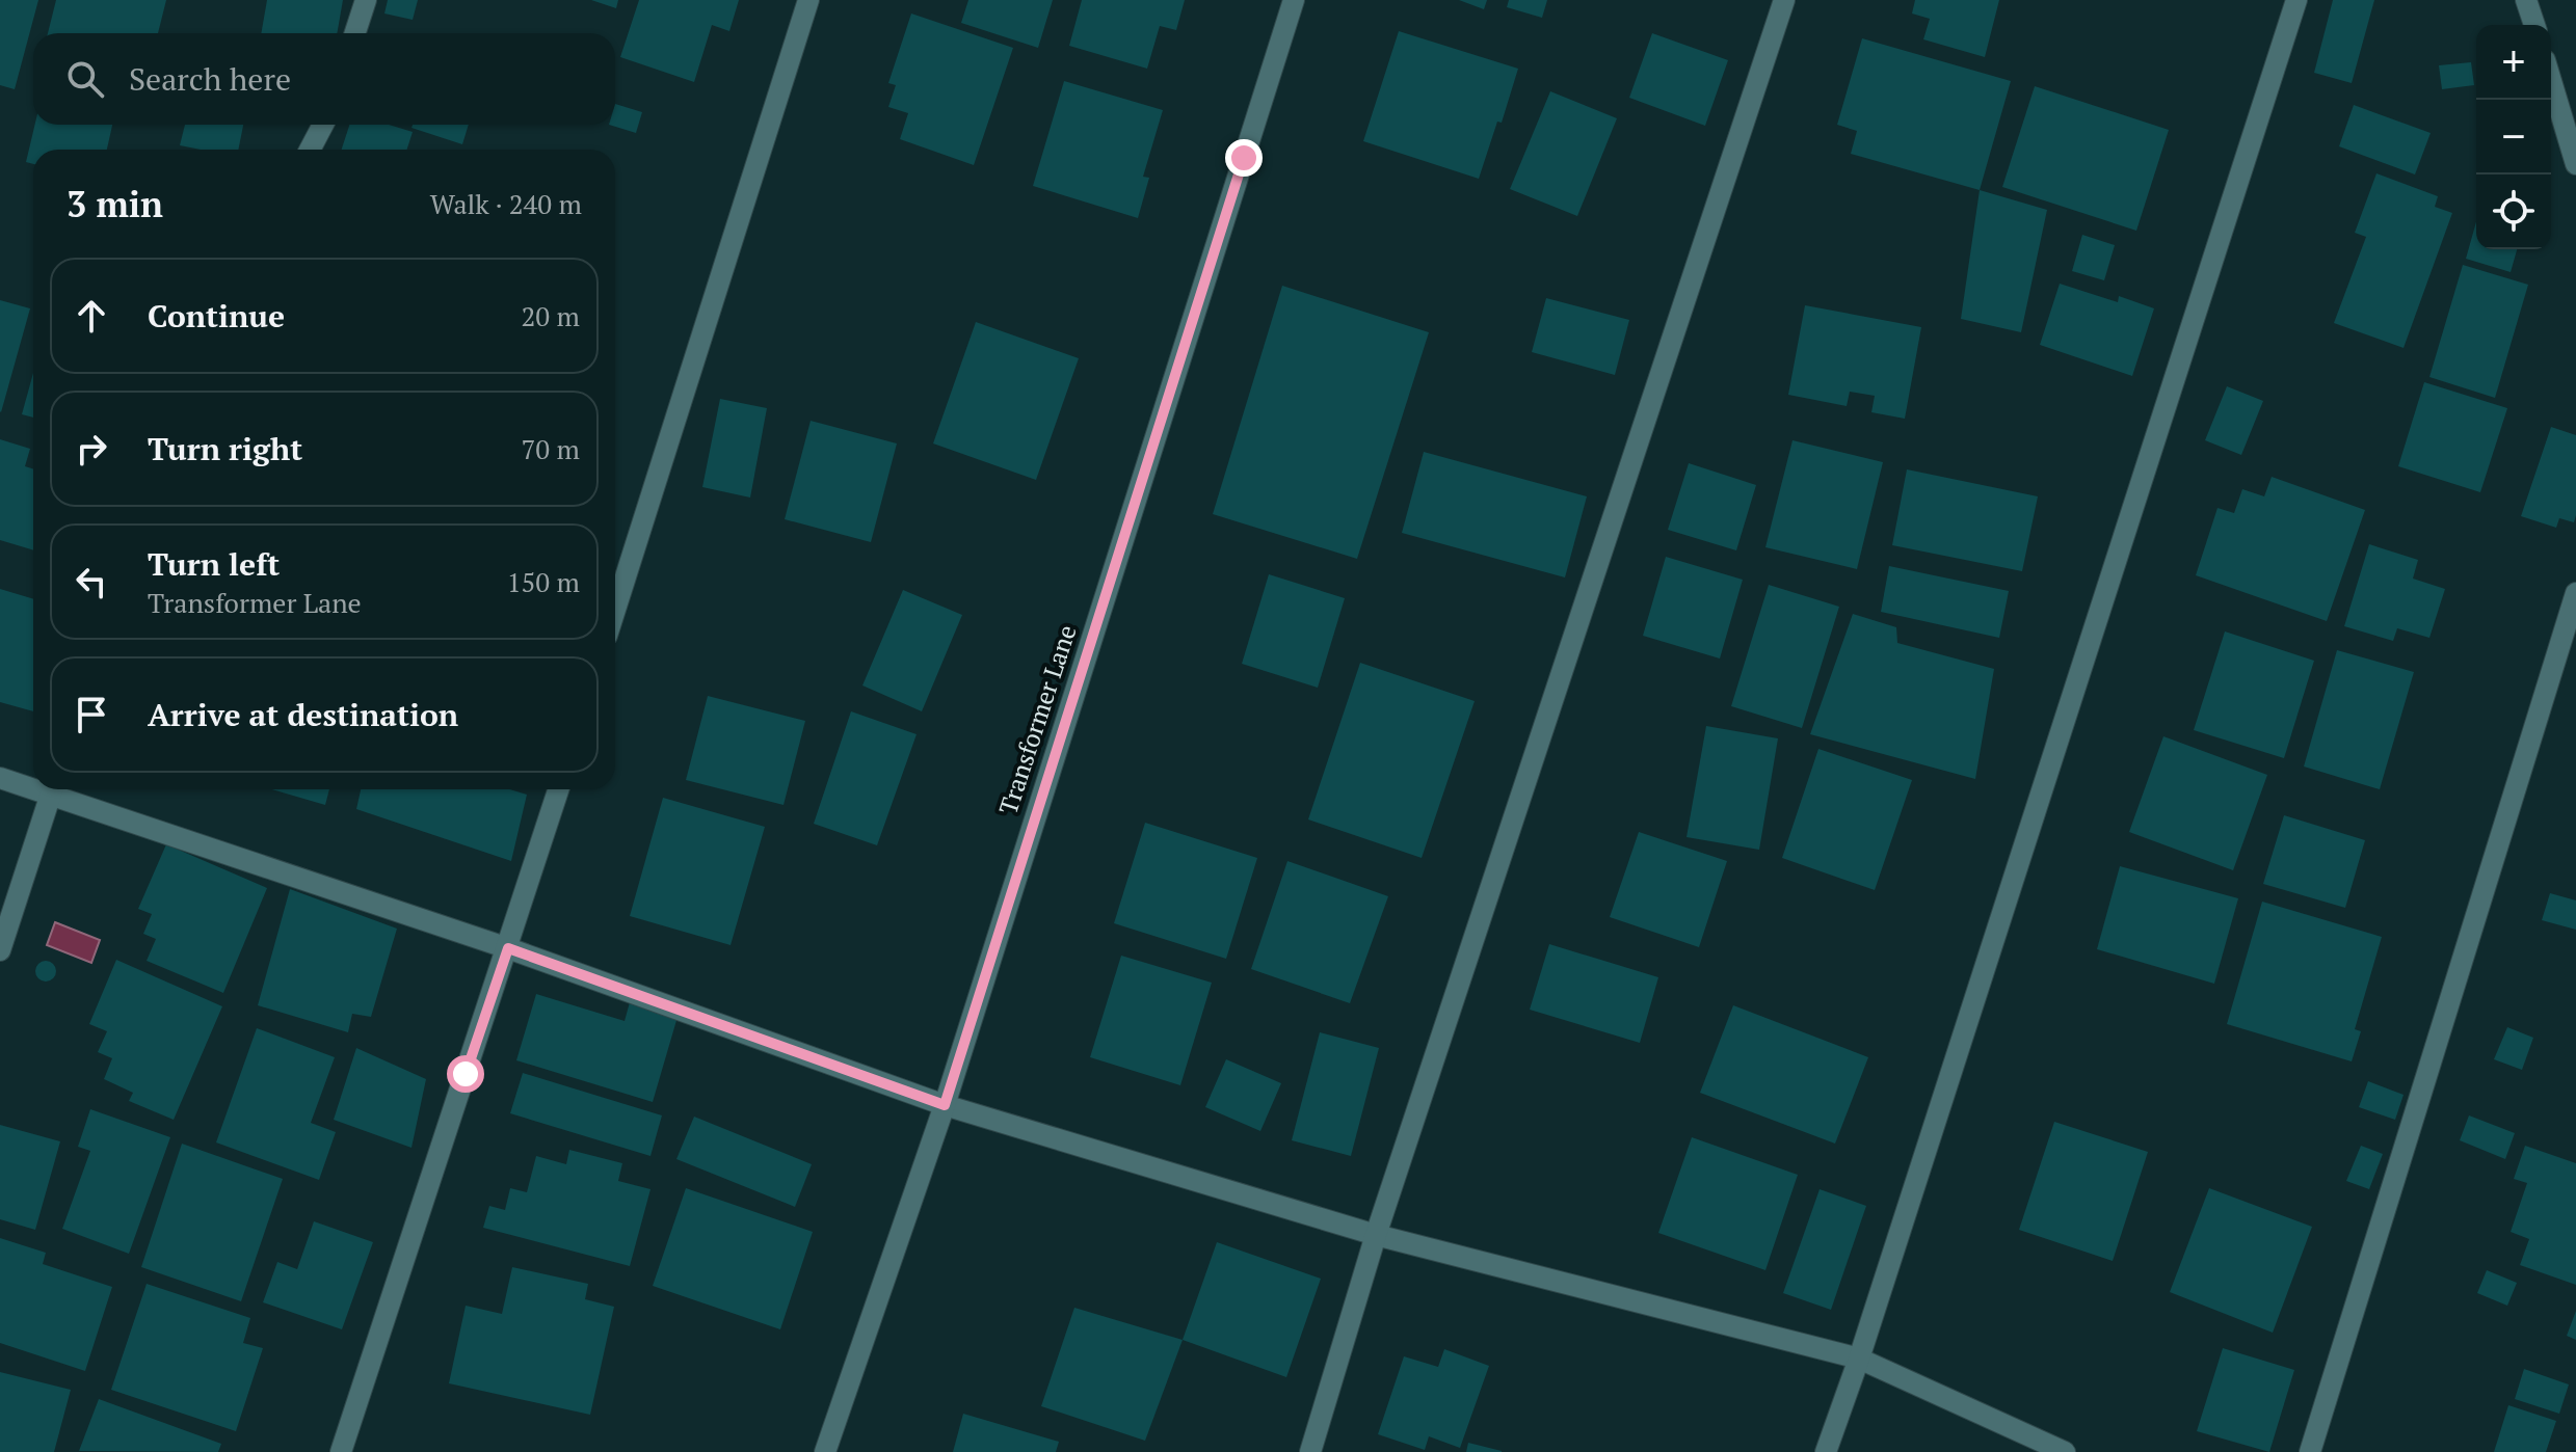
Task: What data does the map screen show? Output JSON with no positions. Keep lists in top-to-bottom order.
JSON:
{
  "streets": {
    "street": ["Transformer Lane"]
  },
  "page": {
    "map_buttons": ["+", "−"],
    "search": "Search here",
    "heading": ["3 min", "Walk · 240 m"],
    "list": [
      ["Continue", "20 m"],
      ["Turn right", "70 m"],
      ["Turn left", "Transformer Lane", "150 m"],
      "Arrive at destination"
    ]
  }
}
